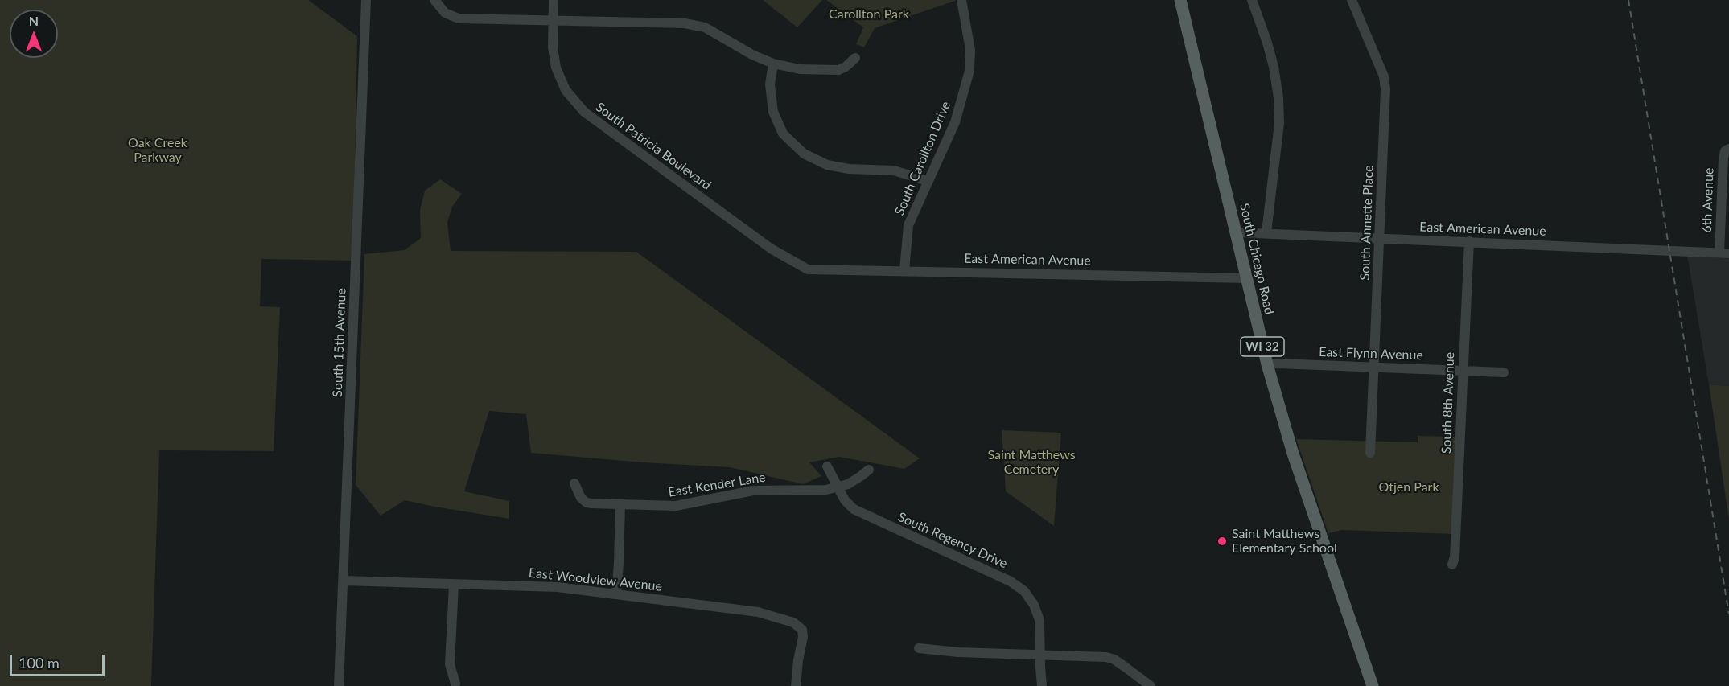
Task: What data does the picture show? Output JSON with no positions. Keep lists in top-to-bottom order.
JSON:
{
  "streets": {
    "main road": ["South Chicago Road", "WI 32"],
    "street": [
      "South Patricia Boulevard",
      "South Carollton Drive",
      "6th Avenue",
      "South Annette Place",
      "East American Avenue",
      "South 15th Avenue",
      "East Flynn Avenue",
      "South 8th Avenue",
      "East Kender Lane",
      "South Regency Drive",
      "East Woodview Avenue"
    ]
  },
  "crossings": [
    ["South Patricia Boulevard", "East American Avenue"],
    ["South Carollton Drive", "East American Avenue"],
    ["6th Avenue", "East American Avenue"],
    ["South Annette Place", "East American Avenue"],
    ["South Annette Place", "East Flynn Avenue"],
    ["East American Avenue", "South Chicago Road"],
    ["East American Avenue", "South 8th Avenue"],
    ["South Chicago Road", "East Flynn Avenue"],
    ["South 15th Avenue", "East Woodview Avenue"],
    ["East Flynn Avenue", "South 8th Avenue"],
    ["East Kender Lane", "South Regency Drive"]
  ],
  "parks": [
    "Carollton Park",
    "Oak Creek Parkway",
    "Saint Matthews Cemetery",
    "Otjen Park"
  ],
  "places": ["Saint Matthews Elementary School"],
  "scale_bar": "100 m",
  "north": "top"
}
